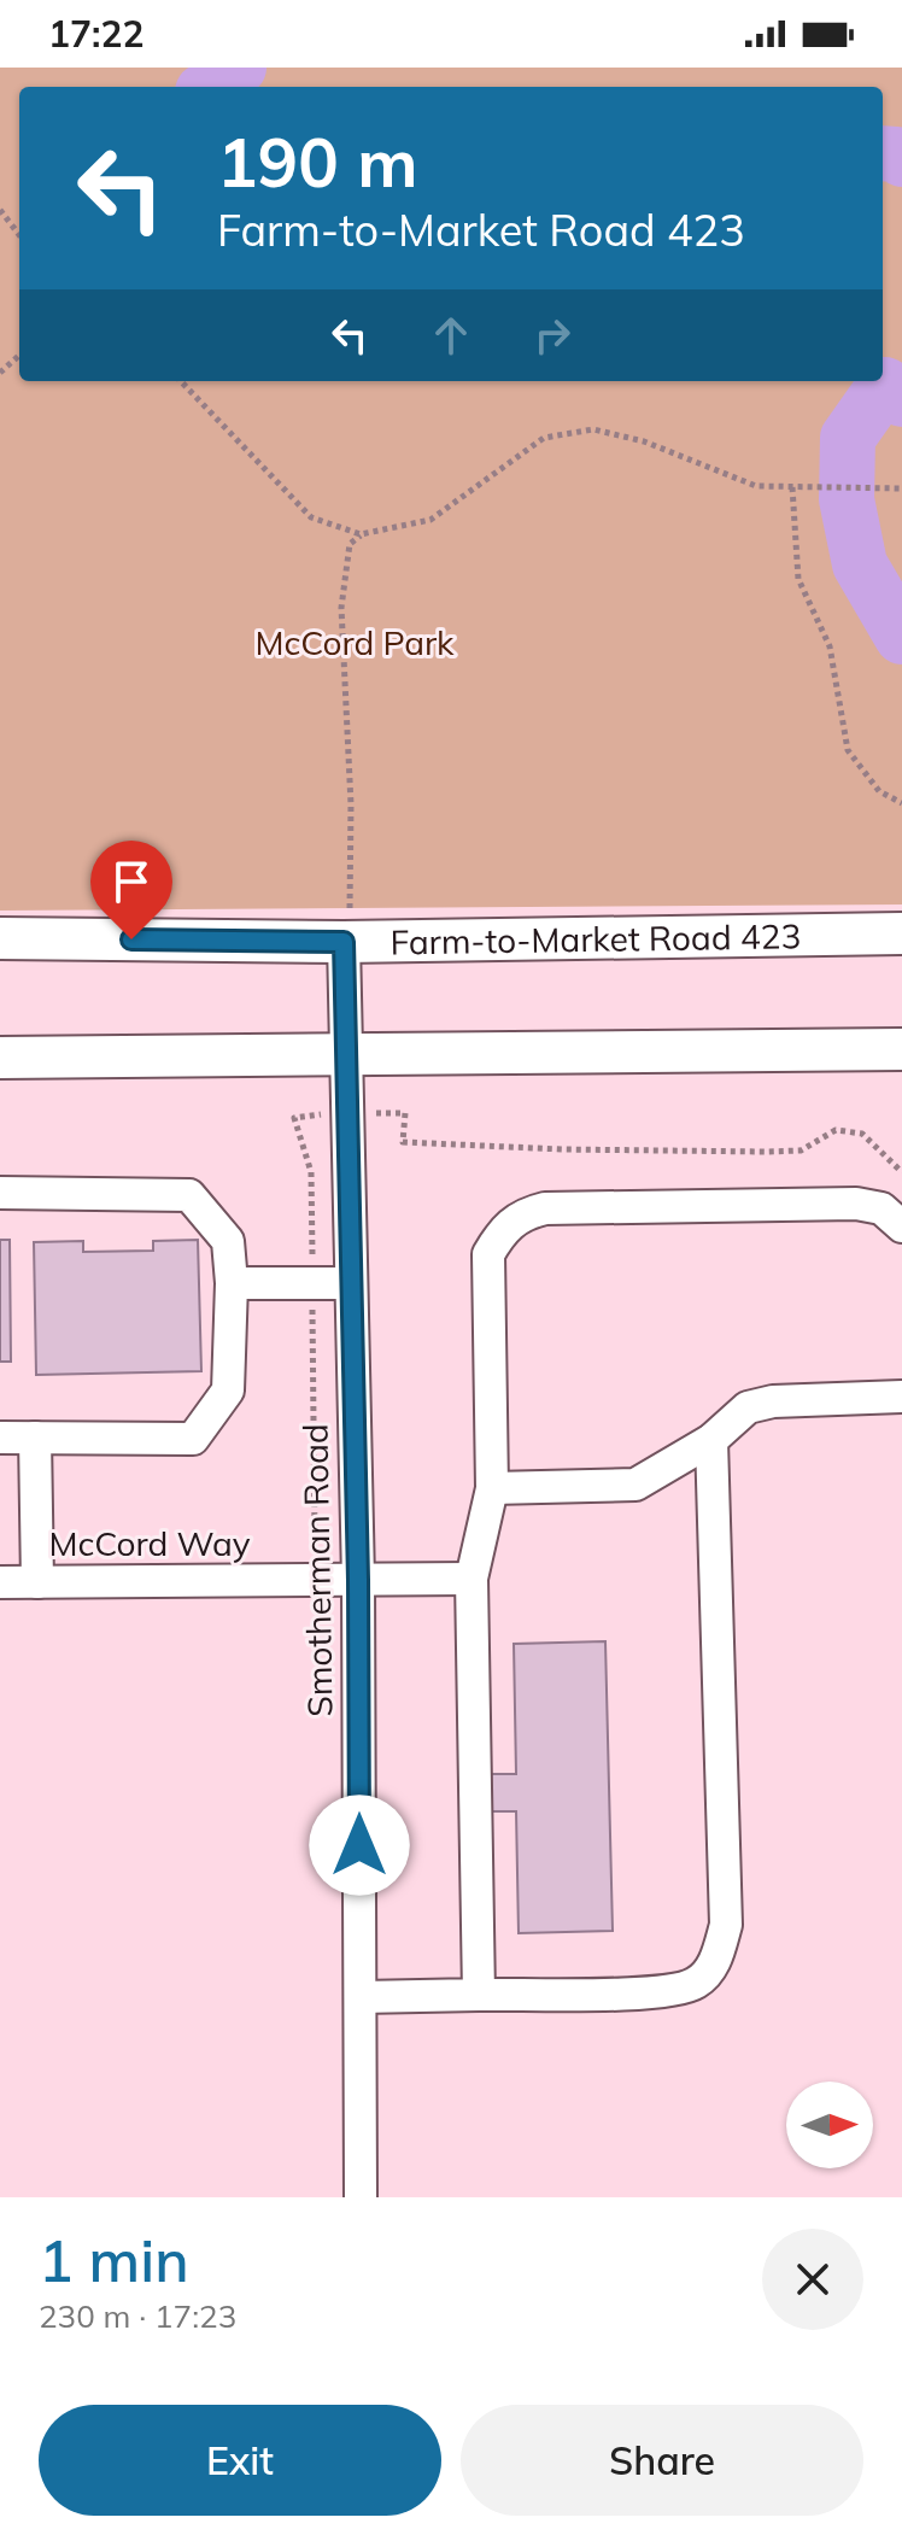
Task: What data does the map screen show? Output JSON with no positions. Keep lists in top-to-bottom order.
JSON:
{
  "streets": {
    "main road": ["Farm-to-Market Road 423"],
    "street": ["McCord Way", "Smotherman Road"]
  },
  "crossings": [
    ["Farm-to-Market Road 423", "Smotherman Road"],
    ["McCord Way", "Smotherman Road"]
  ],
  "parks": ["McCord Park"],
  "north": "right",
  "page": {
    "status": "17:22",
    "turn": ["190 m", "Farm-to-Market Road 423"],
    "heading": ["1 min", "230 m · 17:23"],
    "buttons": ["Exit", "Share"]
  }
}
